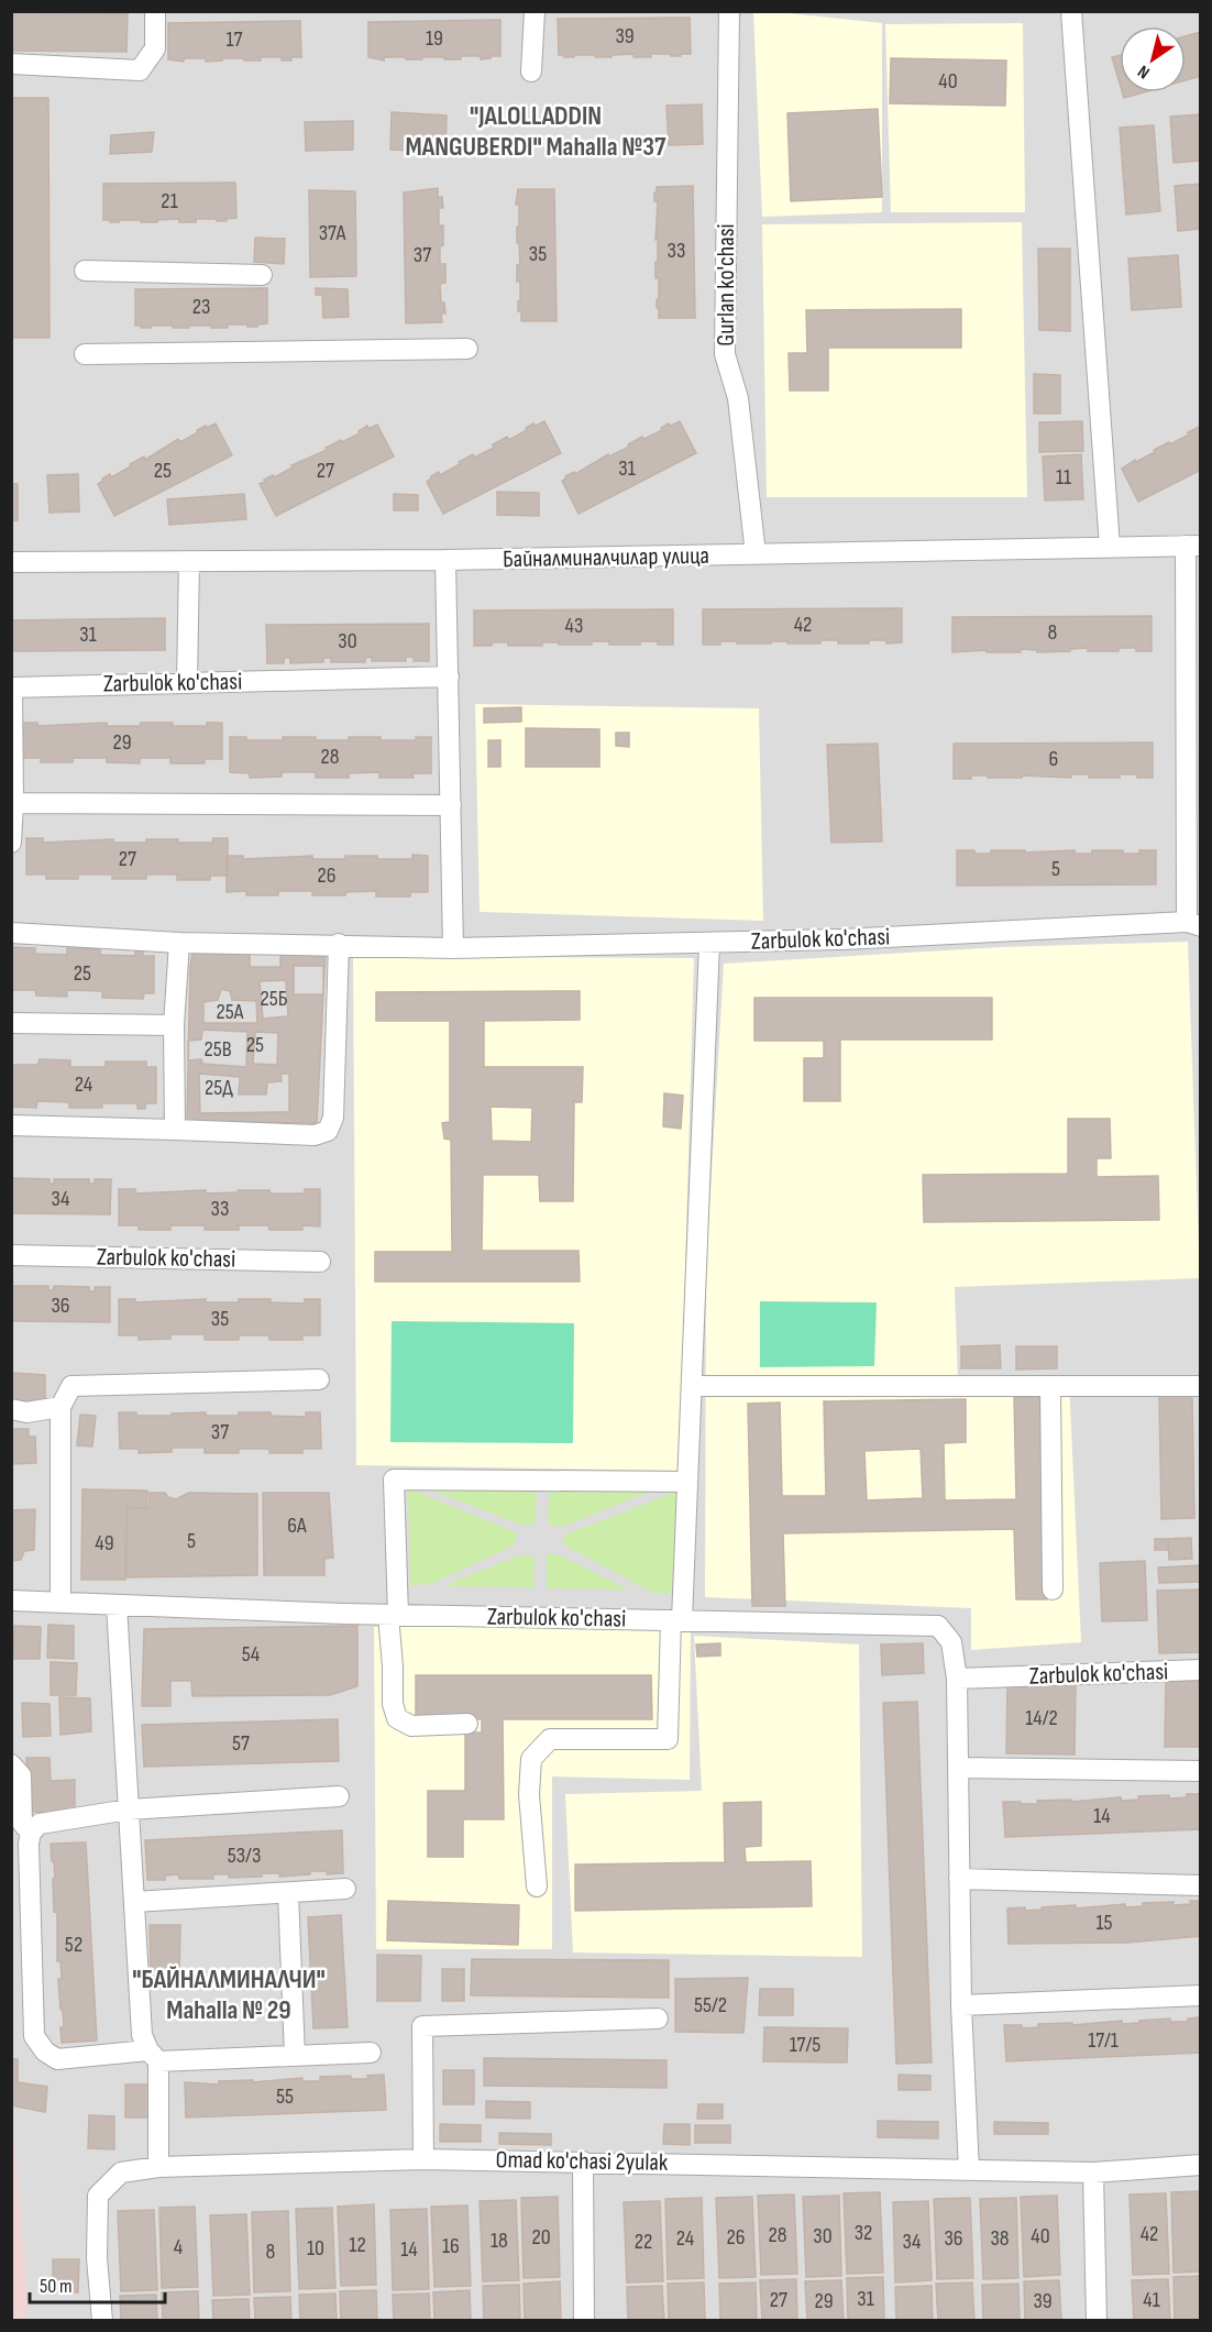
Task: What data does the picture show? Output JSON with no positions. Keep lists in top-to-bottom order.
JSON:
{
  "streets": {
    "street": [
      "Gurlan ko'chasi",
      "Байналминалчилар улица",
      "Zarbulok ko'chasi",
      "Omad ko'chasi 2yulak"
    ]
  },
  "crossings": [
    ["Gurlan ko'chasi", "Байналминалчилар улица"],
    ["Байналминалчилар улица", "Zarbulok ko'chasi"],
    ["Zarbulok ko'chasi", "Omad ko'chasi 2yulak"]
  ],
  "districts": ["\"JALOLLADDIN MANGUBERDI\" Mahalla №37", "\"БАЙНАЛМИНАЛЧИ\" Mahalla № 29"],
  "house_numbers": [
    "39",
    "19",
    "17",
    "40",
    "21",
    "37А",
    "33",
    "35",
    "37",
    "23",
    "31",
    "25",
    "27",
    "11",
    "42",
    "43",
    "8",
    "31",
    "30",
    "29",
    "28",
    "6",
    "27",
    "5",
    "26",
    "25",
    "25Б",
    "25А",
    "25",
    "25В",
    "24",
    "25Д",
    "34",
    "33",
    "36",
    "35",
    "37",
    "6A",
    "5",
    "49",
    "54",
    "14/2",
    "57",
    "14",
    "53/3",
    "15",
    "52",
    "55/2",
    "17/1",
    "17/5",
    "55",
    "32",
    "42",
    "28",
    "30",
    "40",
    "20",
    "26",
    "24",
    "36",
    "38",
    "18",
    "22",
    "34",
    "12",
    "16",
    "4",
    "10",
    "14",
    "8",
    "31",
    "27",
    "41",
    "29",
    "39"
  ],
  "scale_bar": "50 m",
  "north": "bottom left"
}
